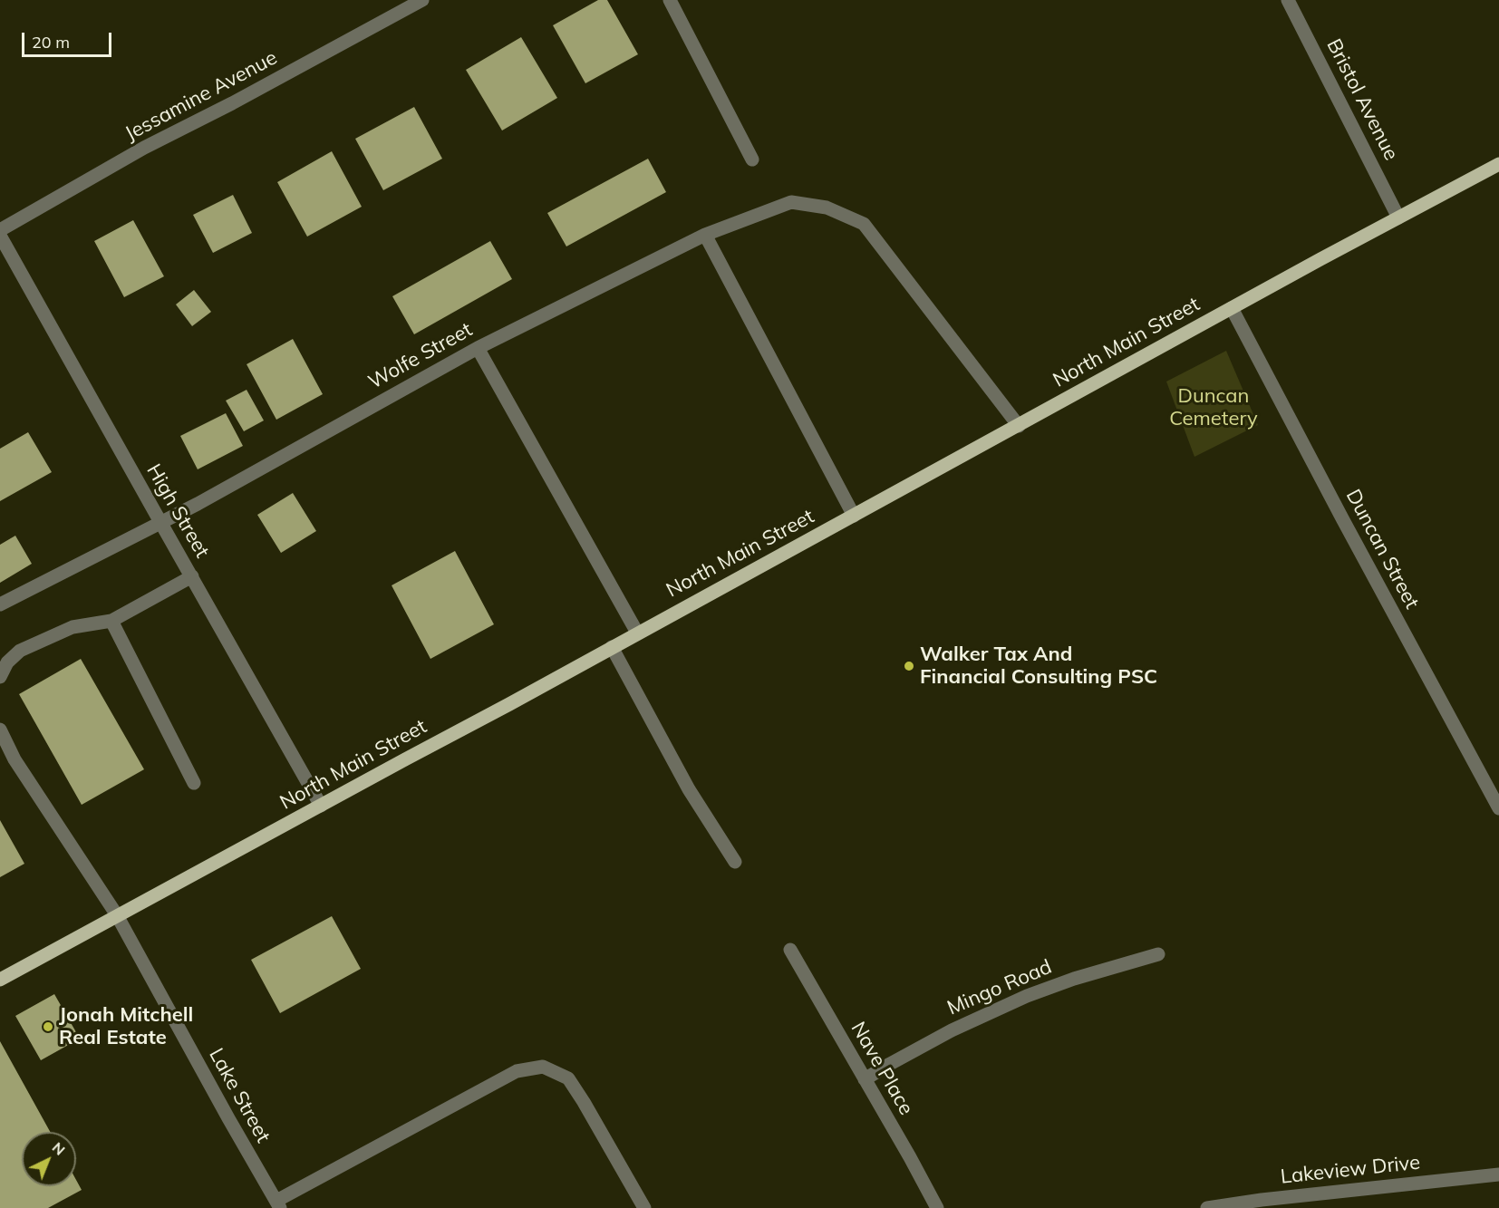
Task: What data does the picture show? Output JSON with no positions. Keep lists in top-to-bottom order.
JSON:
{
  "streets": {
    "main road": ["North Main Street"],
    "street": [
      "Jessamine Avenue",
      "Bristol Avenue",
      "Wolfe Street",
      "High Street",
      "Duncan Street",
      "Mingo Road",
      "Nave Place",
      "Lake Street",
      "Lakeview Drive"
    ]
  },
  "crossings": [
    ["Bristol Avenue", "North Main Street"],
    ["North Main Street", "Wolfe Street"],
    ["North Main Street", "High Street"],
    ["North Main Street", "Duncan Street"],
    ["North Main Street", "Lake Street"],
    ["Wolfe Street", "High Street"],
    ["Mingo Road", "Nave Place"]
  ],
  "parks": ["Duncan Cemetery"],
  "places": ["Walker Tax And Financial Consulting PSC", "Jonah Mitchell Real Estate"],
  "scale_bar": "20 m",
  "north": "top right"
}
